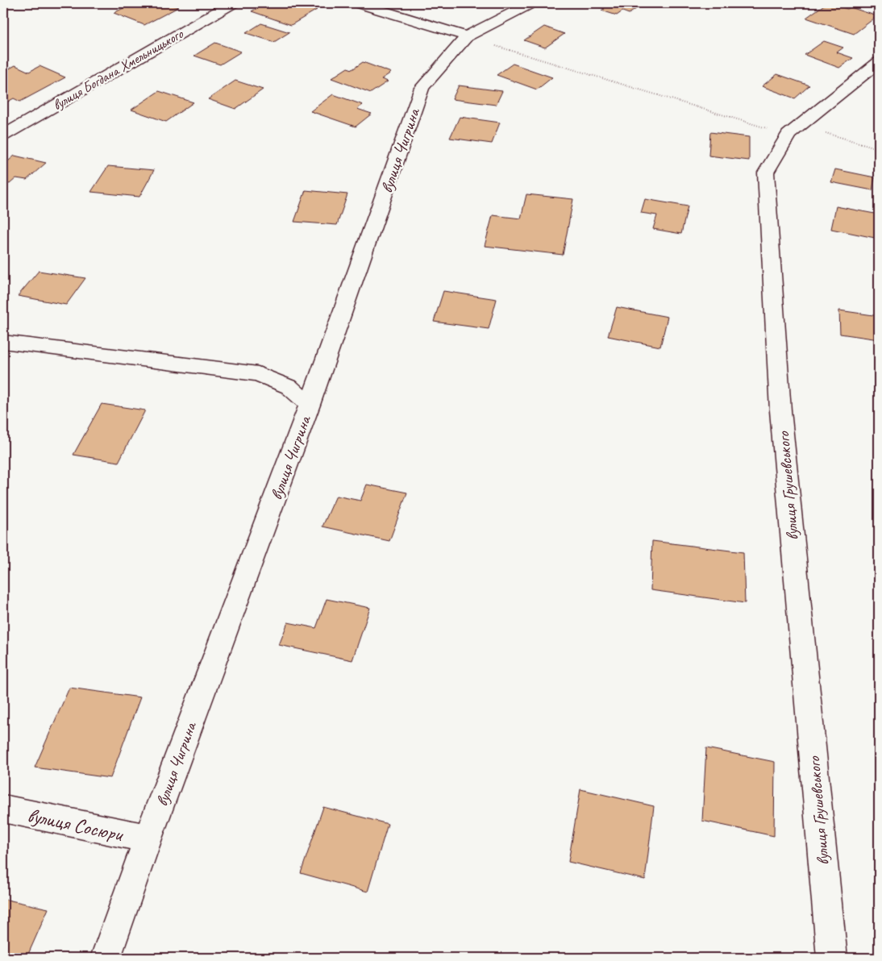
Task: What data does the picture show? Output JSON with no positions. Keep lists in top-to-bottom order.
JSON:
{
  "streets": {
    "street": [
      "вулиця Богдана Хмельницького",
      "вулиця Чигрина",
      "вулиця Грушевського",
      "вулиця Сосюри"
    ]
  },
  "crossings": [
    ["вулиця Чигрина", "вулиця Сосюри"]
  ]
}
